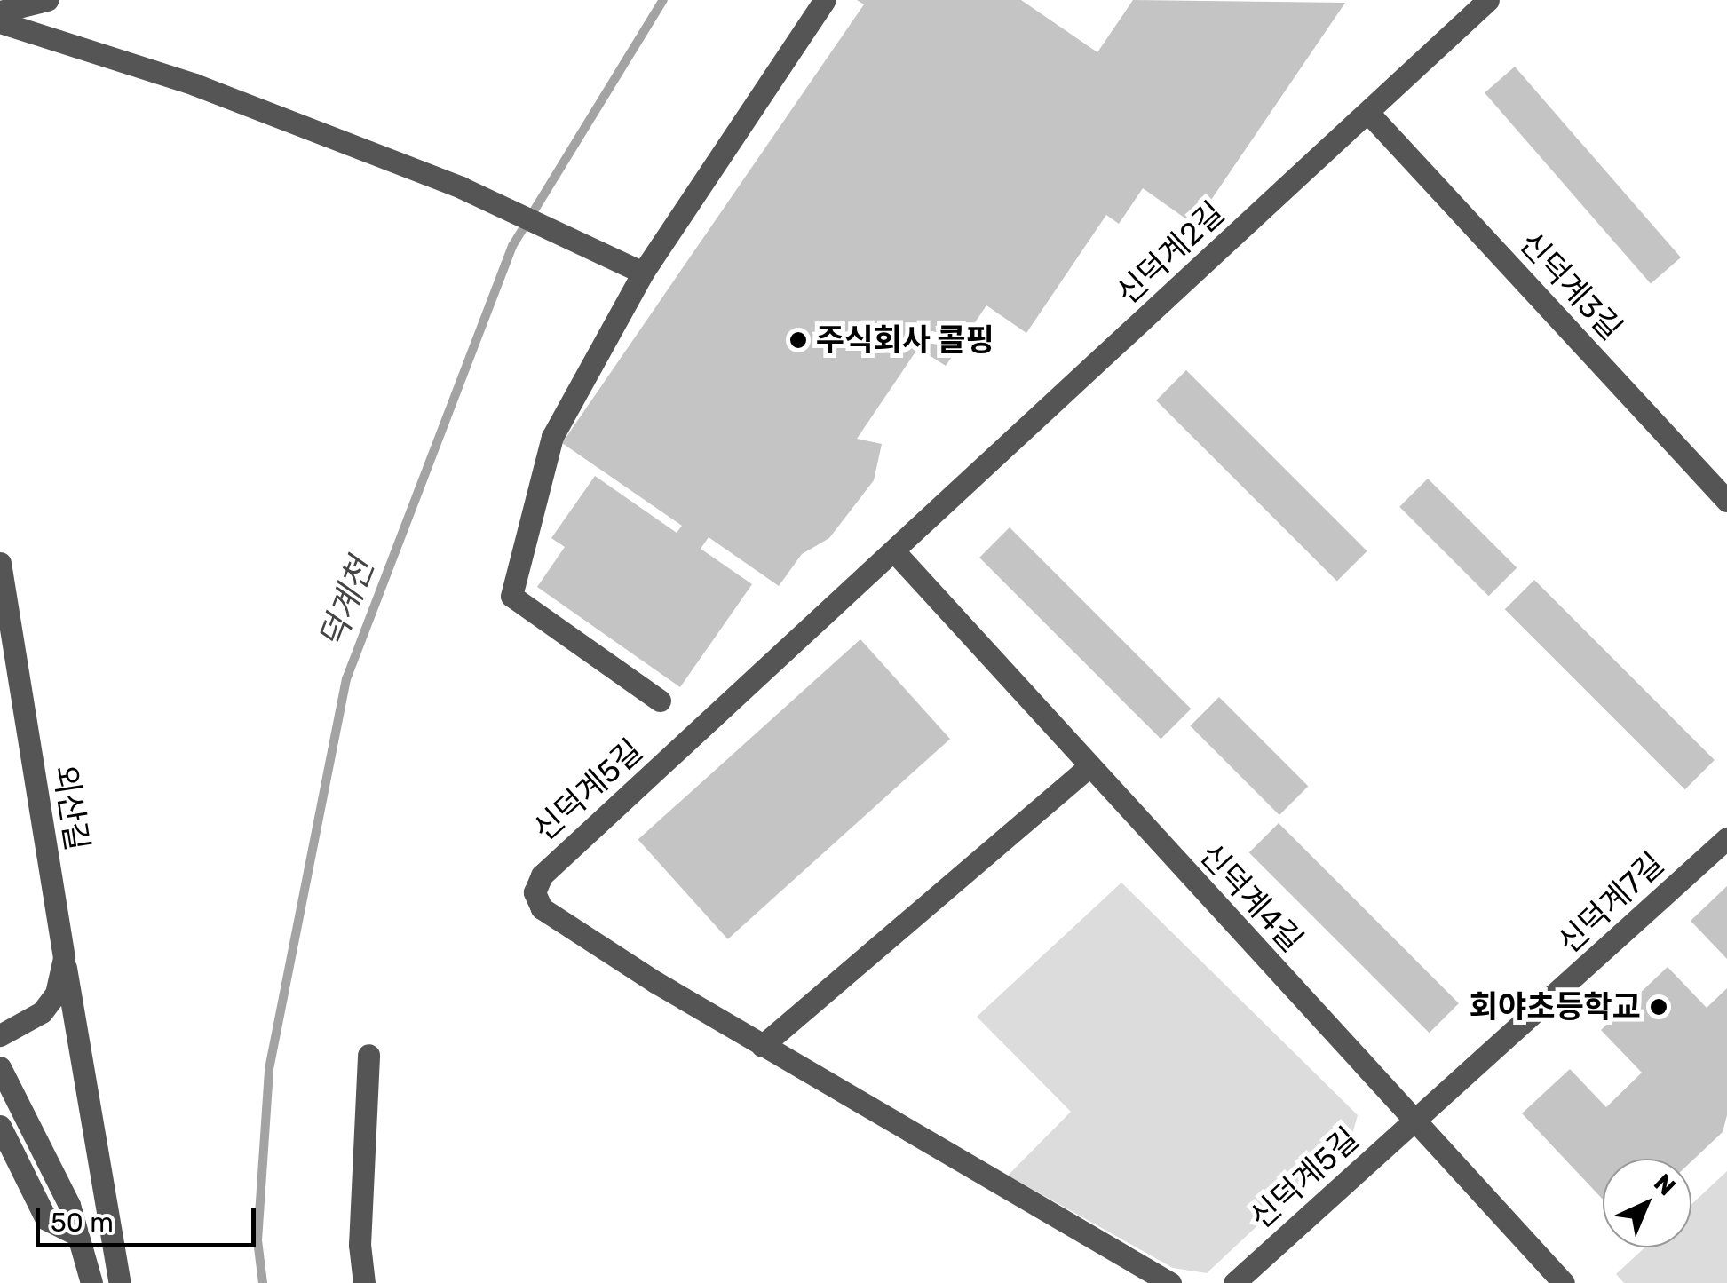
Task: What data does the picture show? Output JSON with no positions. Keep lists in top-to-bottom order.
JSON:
{
  "streets": {
    "street": [
      "신덕계2길",
      "신덕계3길",
      "신덕계5길",
      "외산길",
      "신덕계4길",
      "신덕계7길"
    ]
  },
  "crossings": [
    ["신덕계2길", "신덕계3길"],
    ["신덕계2길", "신덕계5길"],
    ["신덕계2길", "신덕계4길"],
    ["신덕계5길", "신덕계4길"],
    ["신덕계5길", "신덕계7길"],
    ["신덕계4길", "신덕계7길"]
  ],
  "water": ["덕계천"],
  "places": ["주식회사 콜핑", "회야초등학교"],
  "scale_bar": "50 m",
  "north": "top right"
}
